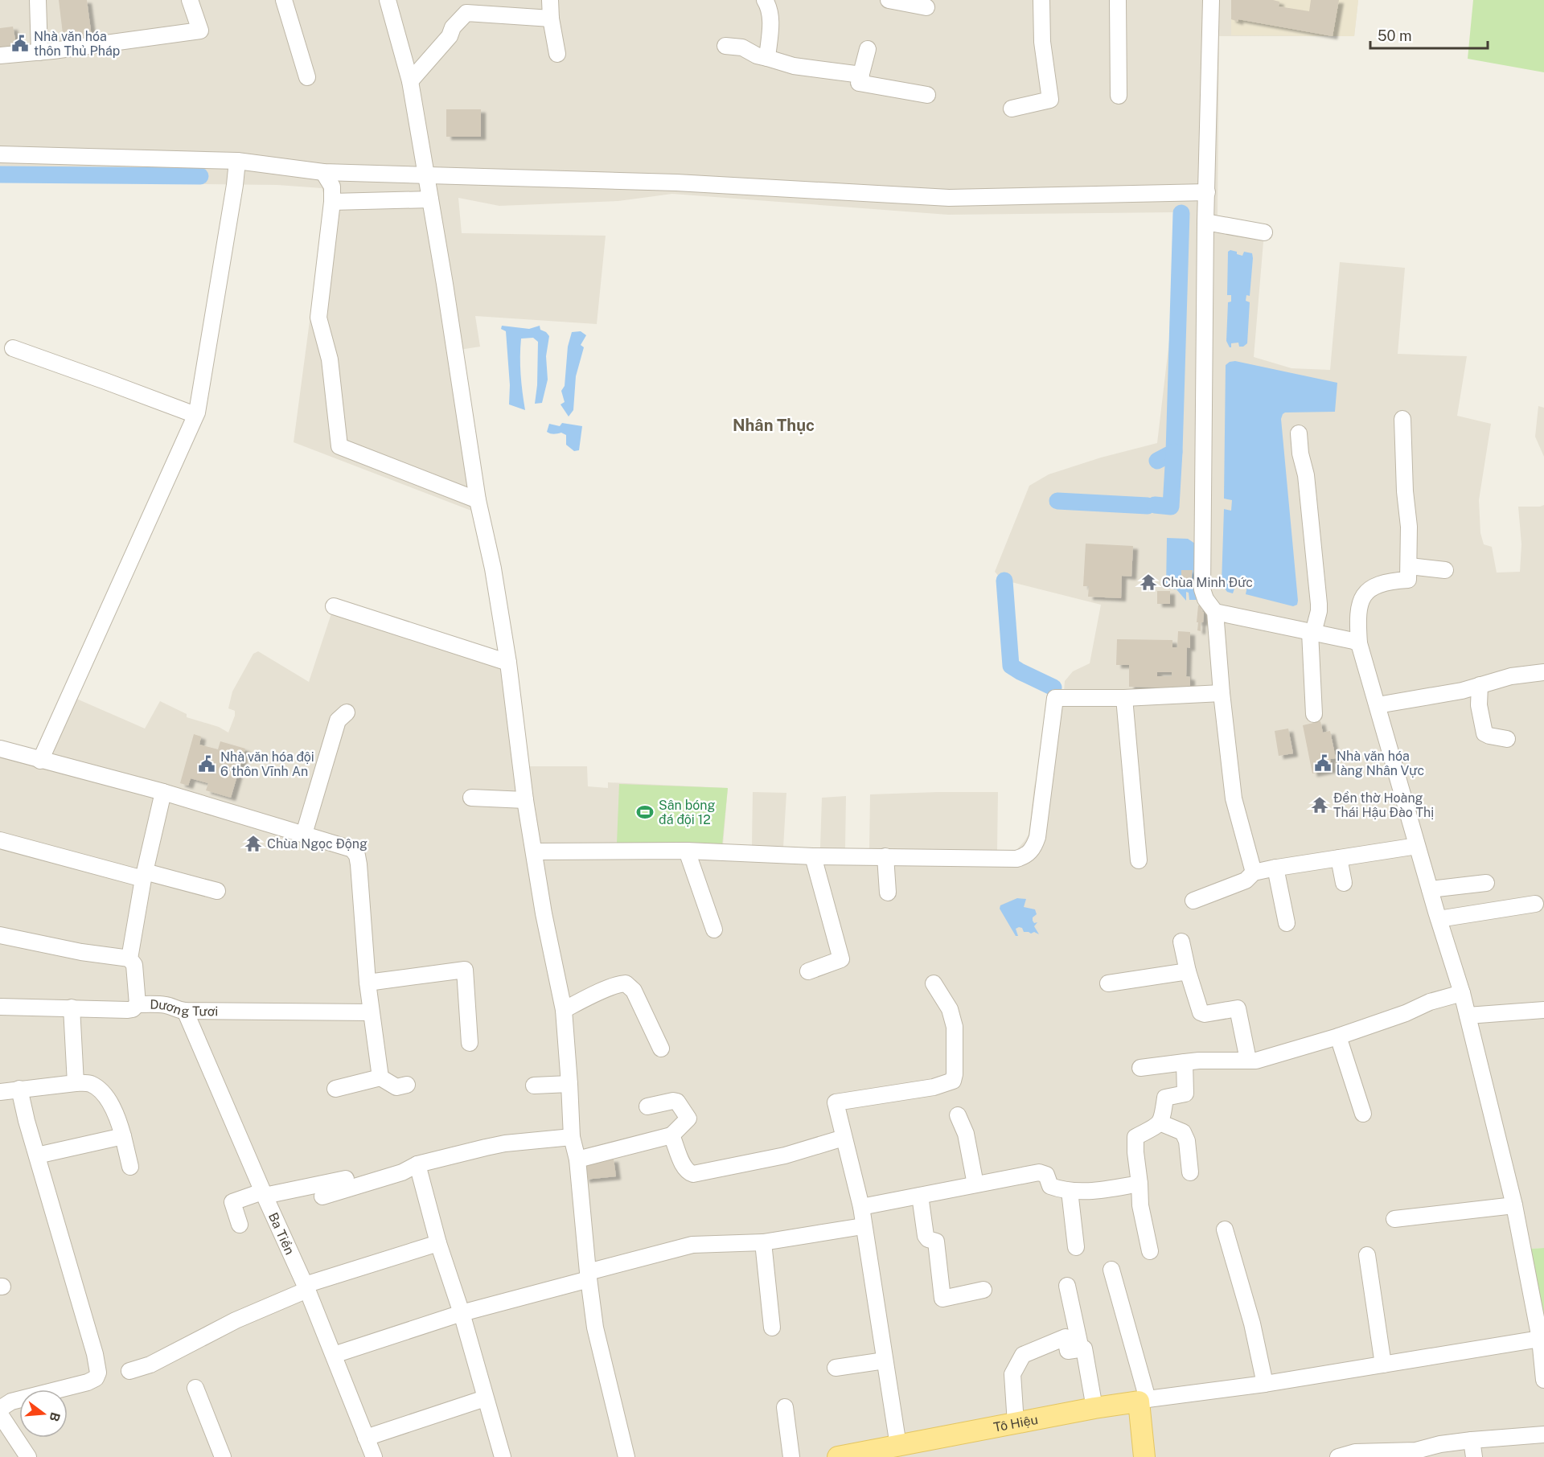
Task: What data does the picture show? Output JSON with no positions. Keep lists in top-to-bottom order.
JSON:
{
  "streets": {
    "main road": ["Tô Hiệu"],
    "street": ["Dương Tươi", "Ba Tiền"]
  },
  "crossings": [
    ["Dương Tươi", "Ba Tiền"]
  ],
  "districts": ["Nhân Thục"],
  "places": {
    "public building": ["Nhà văn hóa thôn Thủ Pháp", "Nhà văn hóa làng Nhân Vực", "Nhà văn hóa đội 6 thôn Vĩnh An"],
    "temple": ["Chùa Minh Đức", "Đền thờ Hoàng Thái Hậu Đào Thị", "Chùa Ngọc Động"],
    "sports": ["Sân bóng đá đội 12"]
  },
  "scale_bar": "50 m",
  "north": "right"
}
